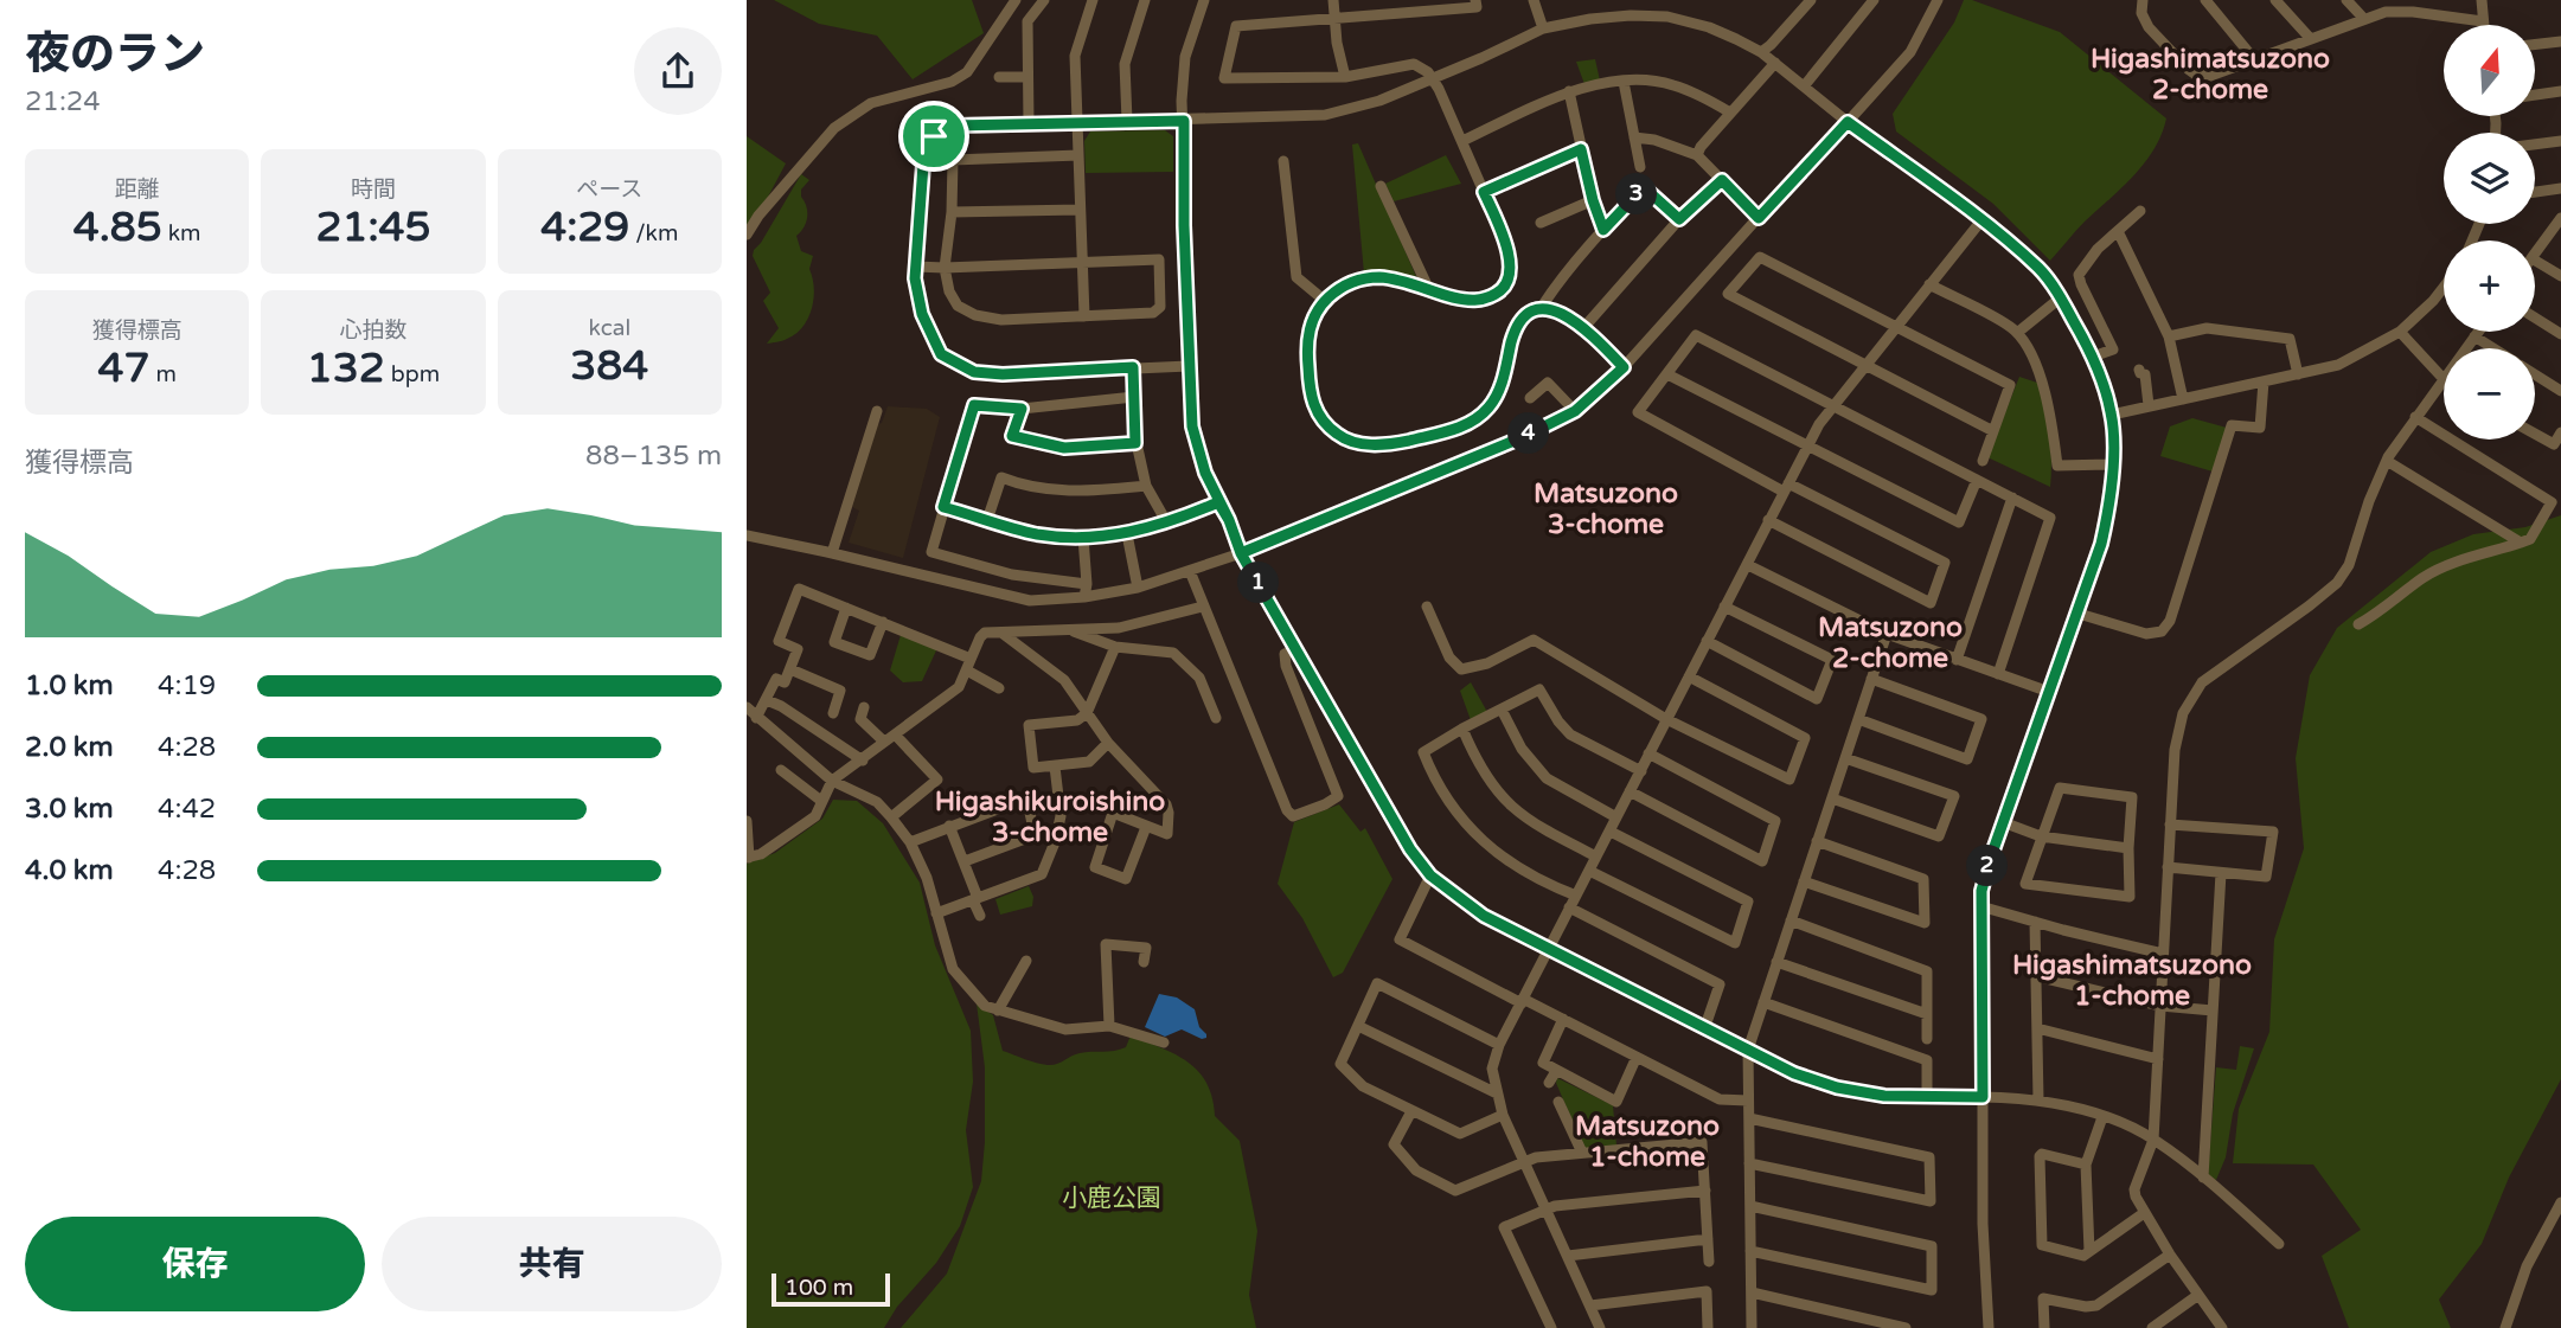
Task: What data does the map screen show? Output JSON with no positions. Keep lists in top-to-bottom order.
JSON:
{
  "districts": [
    "Higashimatsuzono 2-chome",
    "Matsuzono 3-chome",
    "Matsuzono 2-chome",
    "Higashikuroishino 3-chome",
    "Higashimatsuzono 1-chome",
    "Matsuzono 1-chome"
  ],
  "parks": ["小鹿公園"],
  "scale_bar": "100 m",
  "north": "top",
  "page": {
    "heading": ["夜のラン", "21:24"],
    "map_buttons": ["+", "−"],
    "stats": [
      ["距離", "4.85 km"],
      ["時間", "21:45"],
      ["ペース", "4:29 /km"],
      ["獲得標高", "47 m"],
      ["心拍数", "132 bpm"],
      ["kcal", "384"]
    ],
    "pins": [
      "3",
      "4",
      "1",
      "2"
    ],
    "chart": ["獲得標高", "88–135 m"],
    "list": [
      {
        "name": "1.0 km",
        "note": "4:19"
      },
      {
        "name": "2.0 km",
        "note": "4:28"
      },
      {
        "name": "3.0 km",
        "note": "4:42"
      },
      {
        "name": "4.0 km",
        "note": "4:28"
      }
    ],
    "buttons": ["保存", "共有"],
    "scale": "100 m"
  }
}
